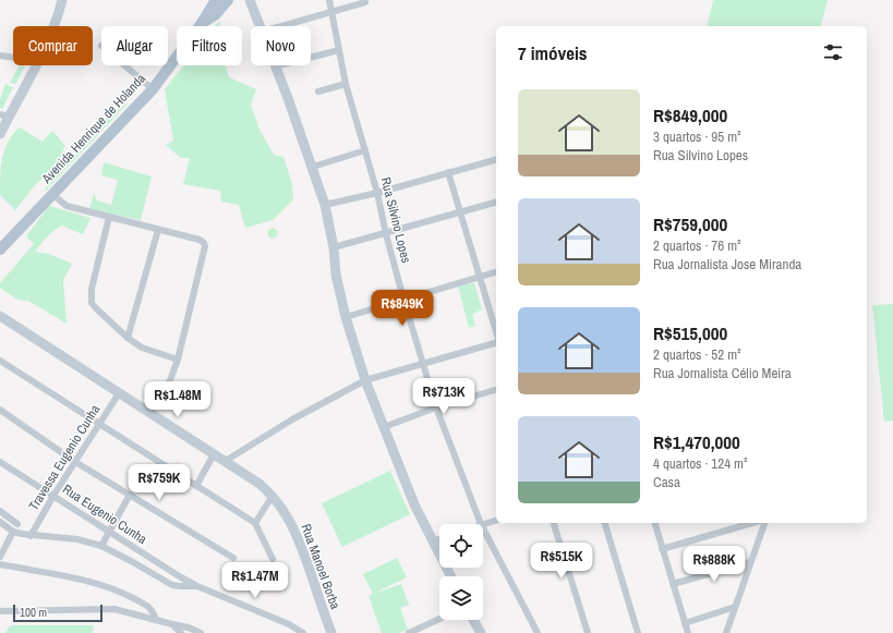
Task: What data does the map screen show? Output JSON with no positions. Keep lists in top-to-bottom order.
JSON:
{
  "streets": {
    "main road": ["Avenida Henrique de Holanda", "Rua Manoel Borba"],
    "street": ["Rua Silvino Lopes", "Travessa Eugenio Cunha", "Rua Eugenio Cunha"]
  },
  "crossings": [
    ["Travessa Eugenio Cunha", "Rua Eugenio Cunha"],
    ["Travessa Eugenio Cunha", "Rua Manoel Borba"]
  ],
  "scale_bar": "100 m",
  "page": {
    "chip": [
      "Comprar",
      "Alugar",
      "Filtros",
      "Novo"
    ],
    "heading": "7 imóveis",
    "list": [
      {
        "name": "R$849,000",
        "note": "3 quartos · 95 m² · Rua Silvino Lopes"
      },
      {
        "name": "R$759,000",
        "note": "2 quartos · 76 m² · Rua Jornalista Jose Miranda"
      },
      {
        "name": "R$515,000",
        "note": "2 quartos · 52 m² · Rua Jornalista Célio Meira"
      },
      {
        "name": "R$1,470,000",
        "note": "4 quartos · 124 m² · Casa"
      }
    ],
    "price": [
      "R$849K",
      "R$713K",
      "R$1.48M",
      "R$759K",
      "R$515K",
      "R$888K",
      "R$1.47M"
    ],
    "scale": "100 m"
  }
}
